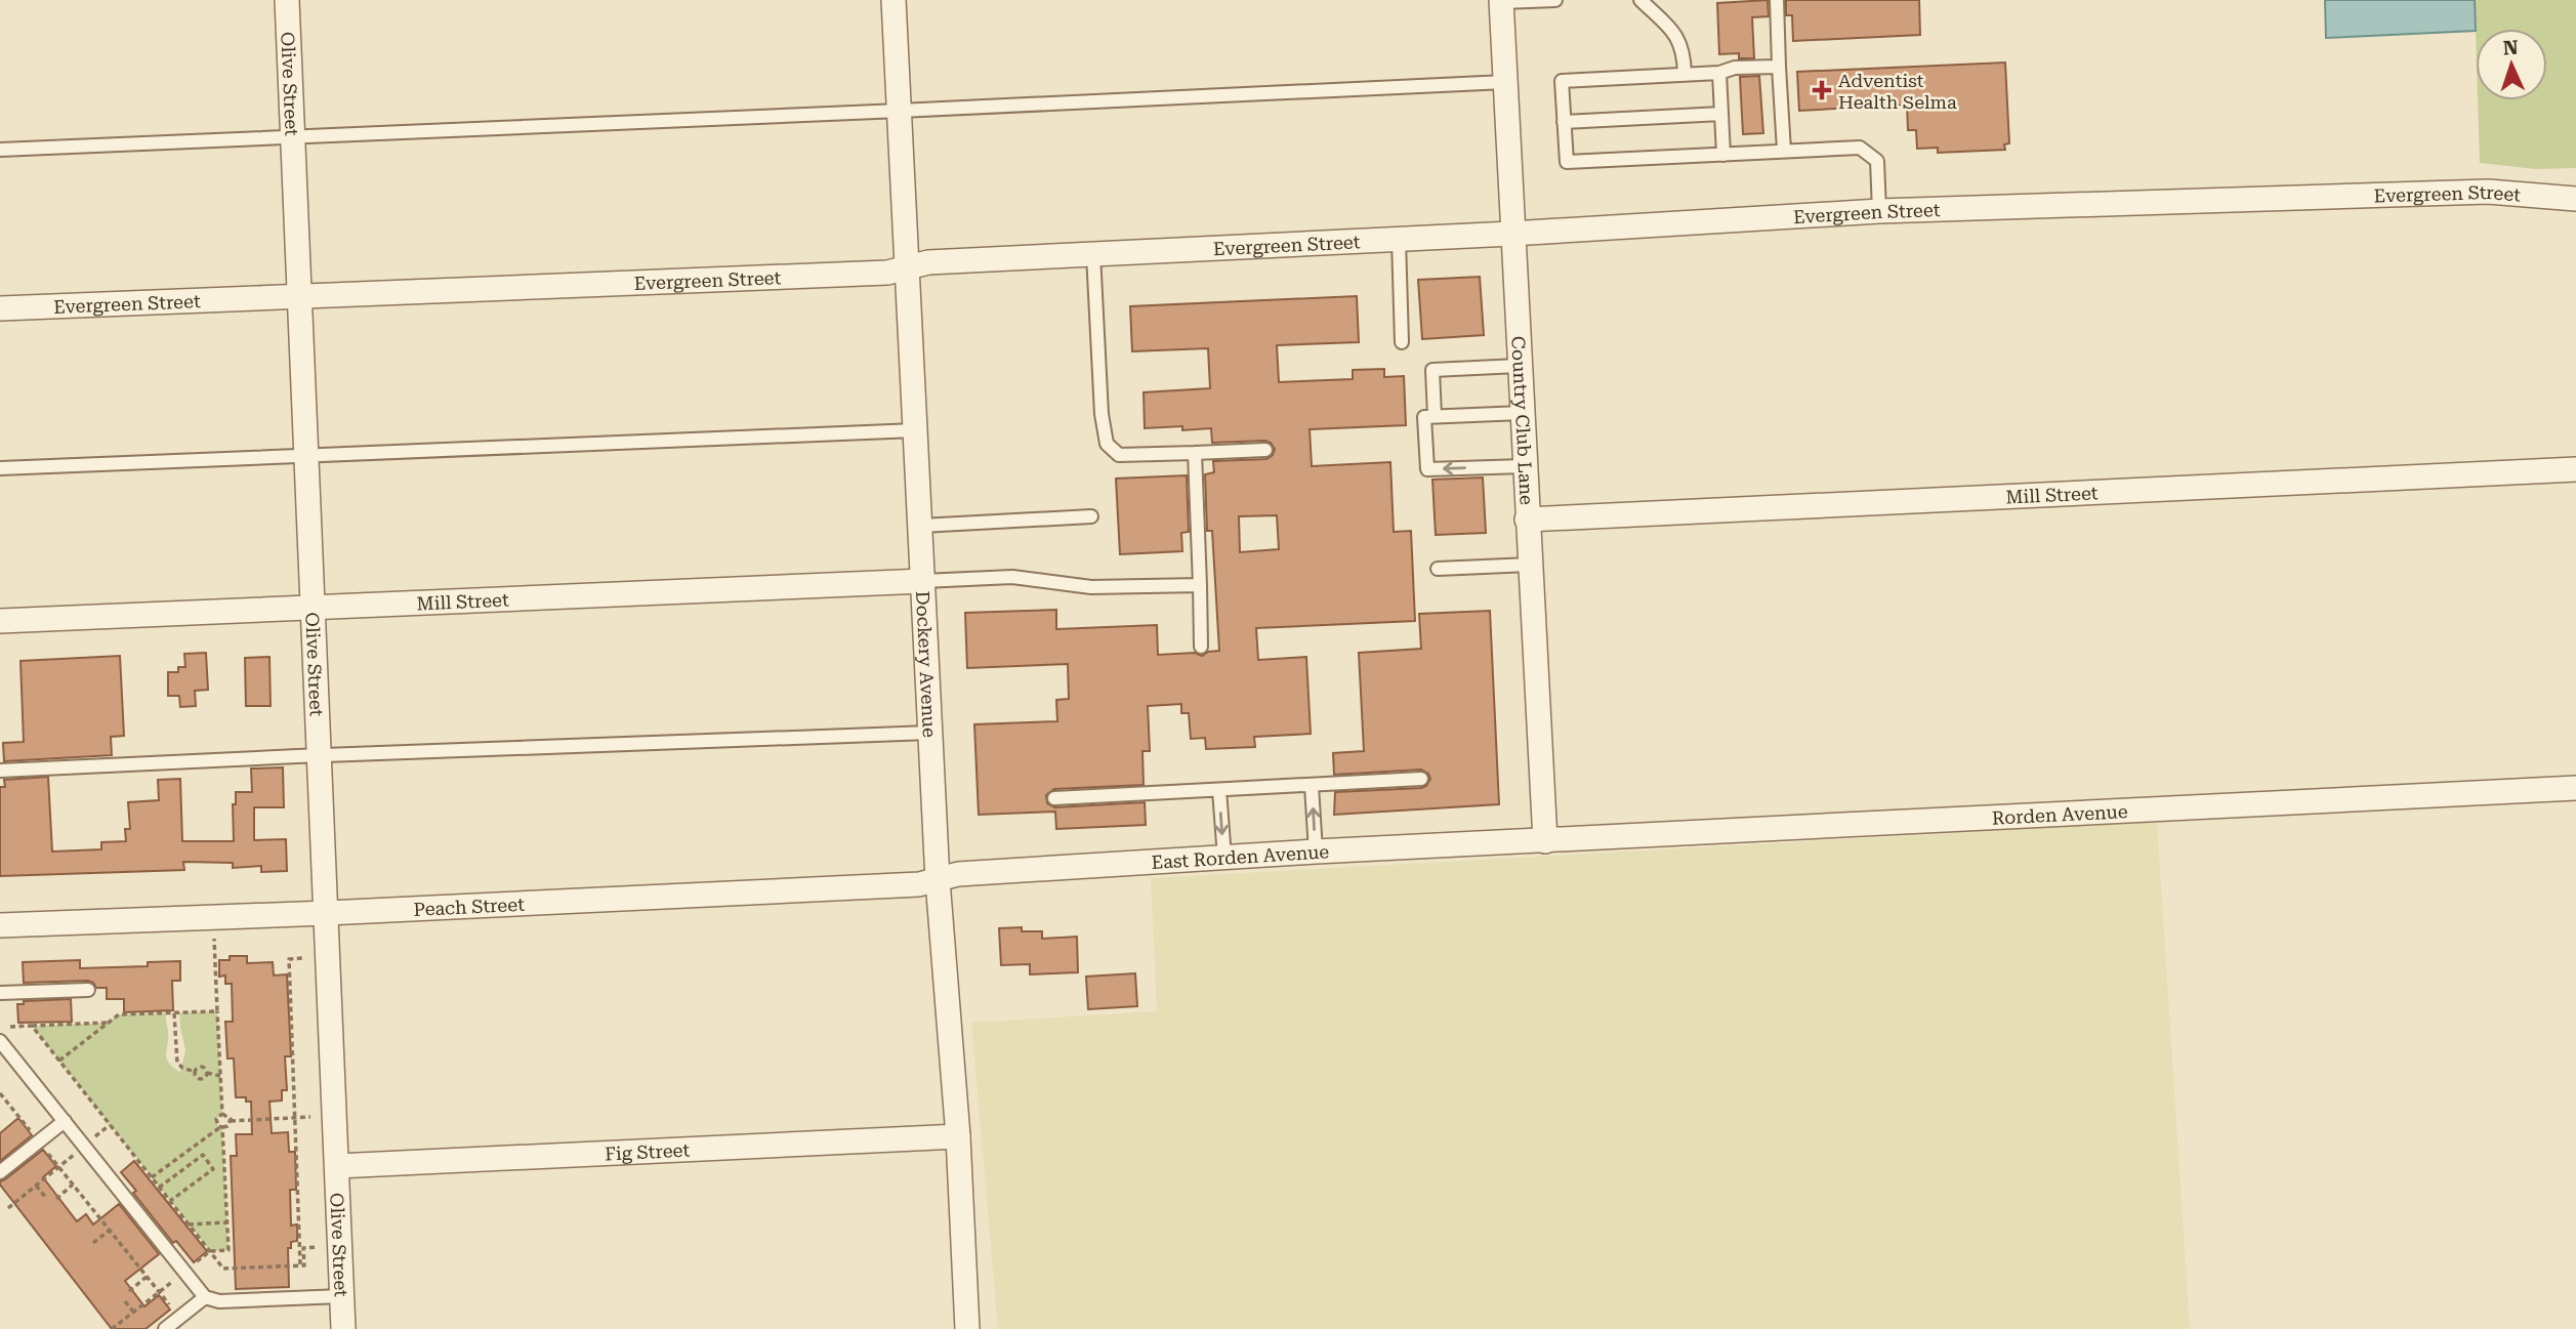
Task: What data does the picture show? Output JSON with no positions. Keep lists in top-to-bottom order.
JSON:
{
  "streets": {
    "street": [
      "Olive Street",
      "Evergreen Street",
      "Country Club Lane",
      "Mill Street",
      "Dockery Avenue",
      "Rorden Avenue",
      "East Rorden Avenue",
      "Peach Street",
      "Fig Street"
    ]
  },
  "crossings": [
    ["Olive Street", "Evergreen Street"],
    ["Olive Street", "Mill Street"],
    ["Olive Street", "Peach Street"],
    ["Olive Street", "Fig Street"],
    ["Evergreen Street", "Country Club Lane"],
    ["Evergreen Street", "Dockery Avenue"],
    ["Country Club Lane", "Mill Street"],
    ["Country Club Lane", "Rorden Avenue"],
    ["Country Club Lane", "East Rorden Avenue"],
    ["Mill Street", "Dockery Avenue"],
    ["Dockery Avenue", "East Rorden Avenue"],
    ["Dockery Avenue", "Peach Street"],
    ["Dockery Avenue", "Fig Street"],
    ["Rorden Avenue", "East Rorden Avenue"],
    ["East Rorden Avenue", "Peach Street"]
  ],
  "places": {
    "health": ["Adventist Health Selma"]
  },
  "north": "top"
}
